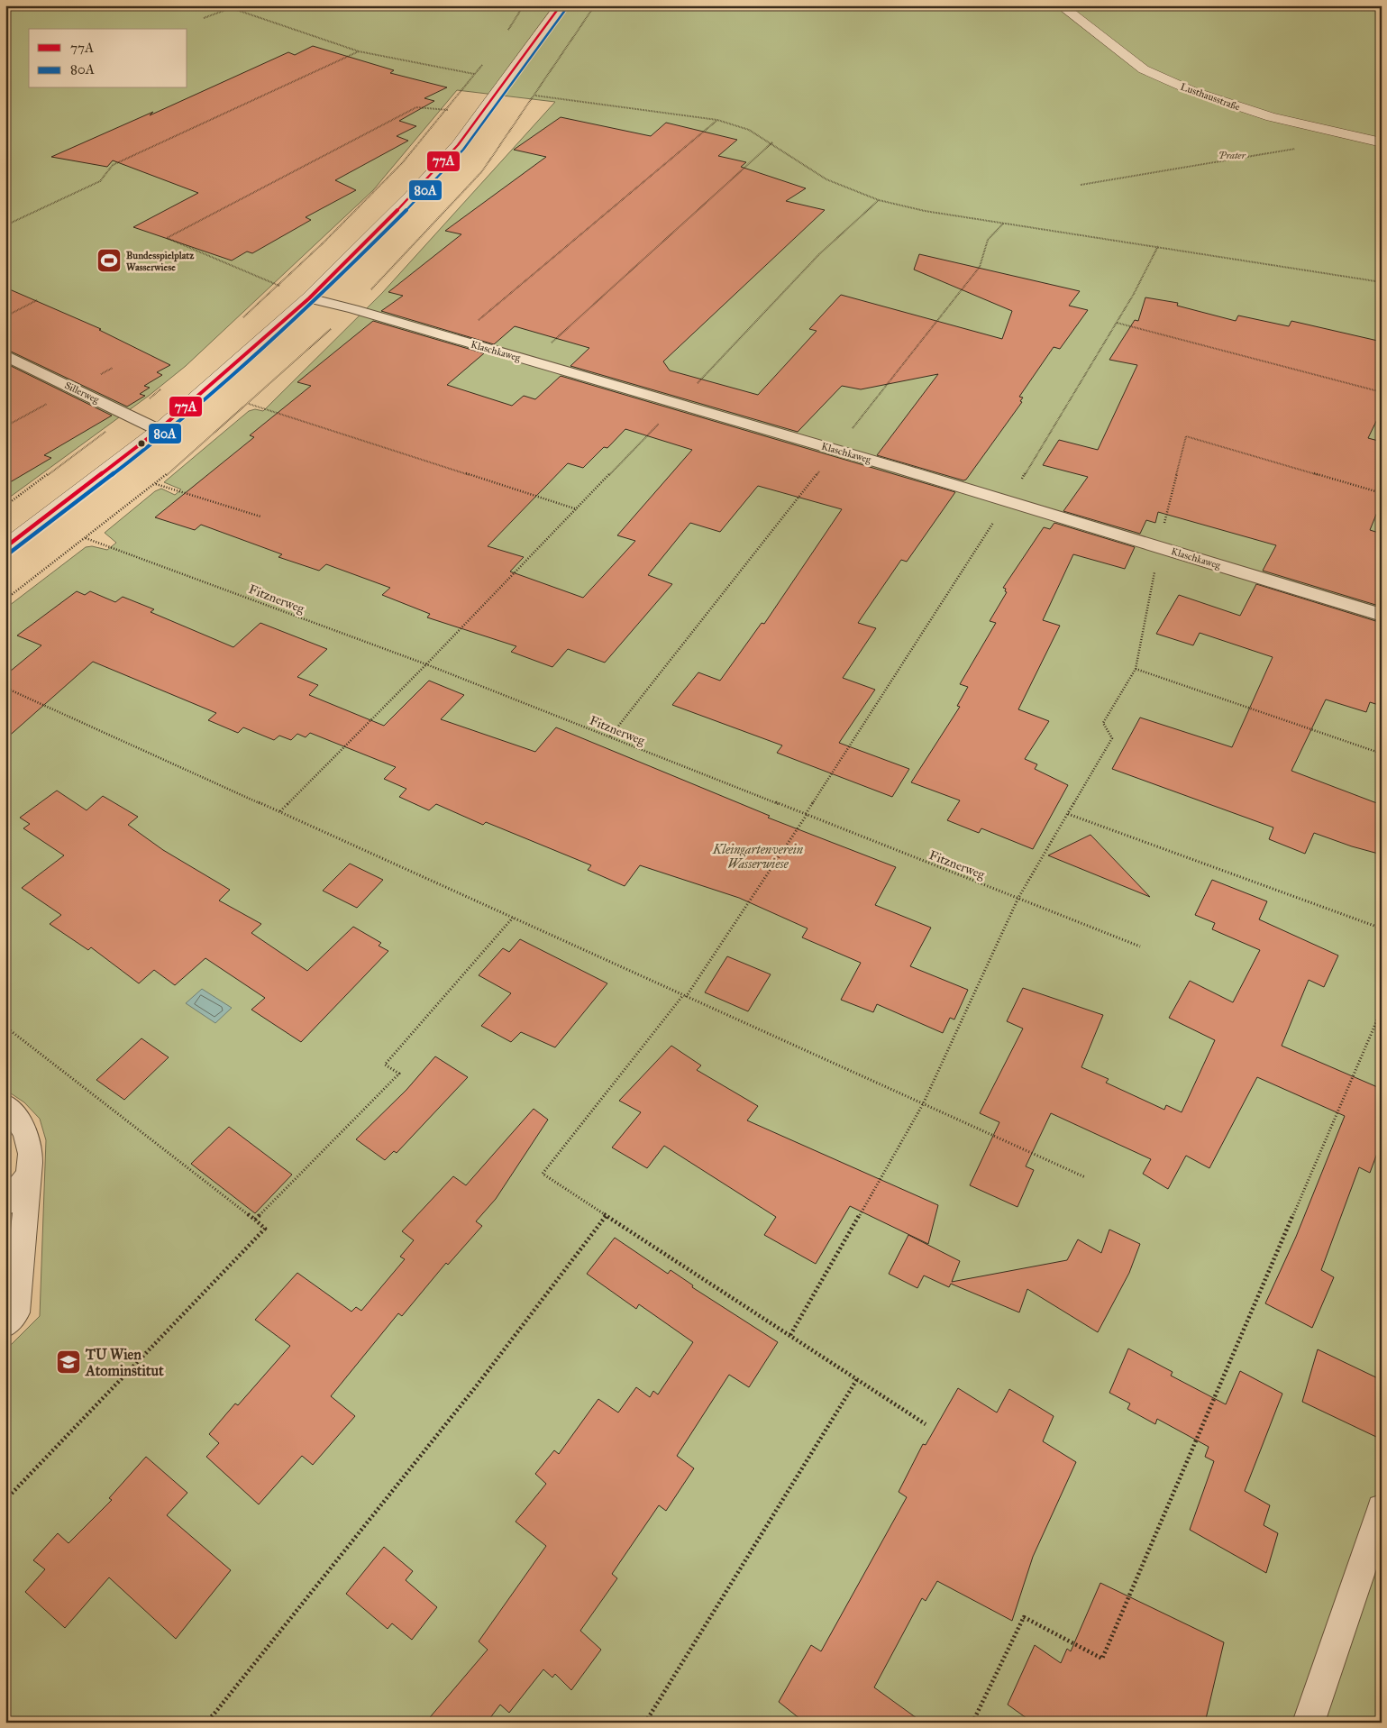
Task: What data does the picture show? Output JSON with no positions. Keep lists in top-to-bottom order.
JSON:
{
  "streets": {
    "street": ["Lusthausstraße"],
    "lane": ["Klaschkaweg", "Sillerweg"],
    "path": ["Fitznerweg"]
  },
  "parks": ["Prater", "Kleingartenverein Wasserwiese"],
  "places": {
    "sports": ["Bundesspielplatz Wasserwiese"],
    "school or university": ["TU Wien Atominstitut"]
  },
  "lines": ["transit line 77A", "transit line 80A"],
  "legend": ["77A", "80A"]
}
